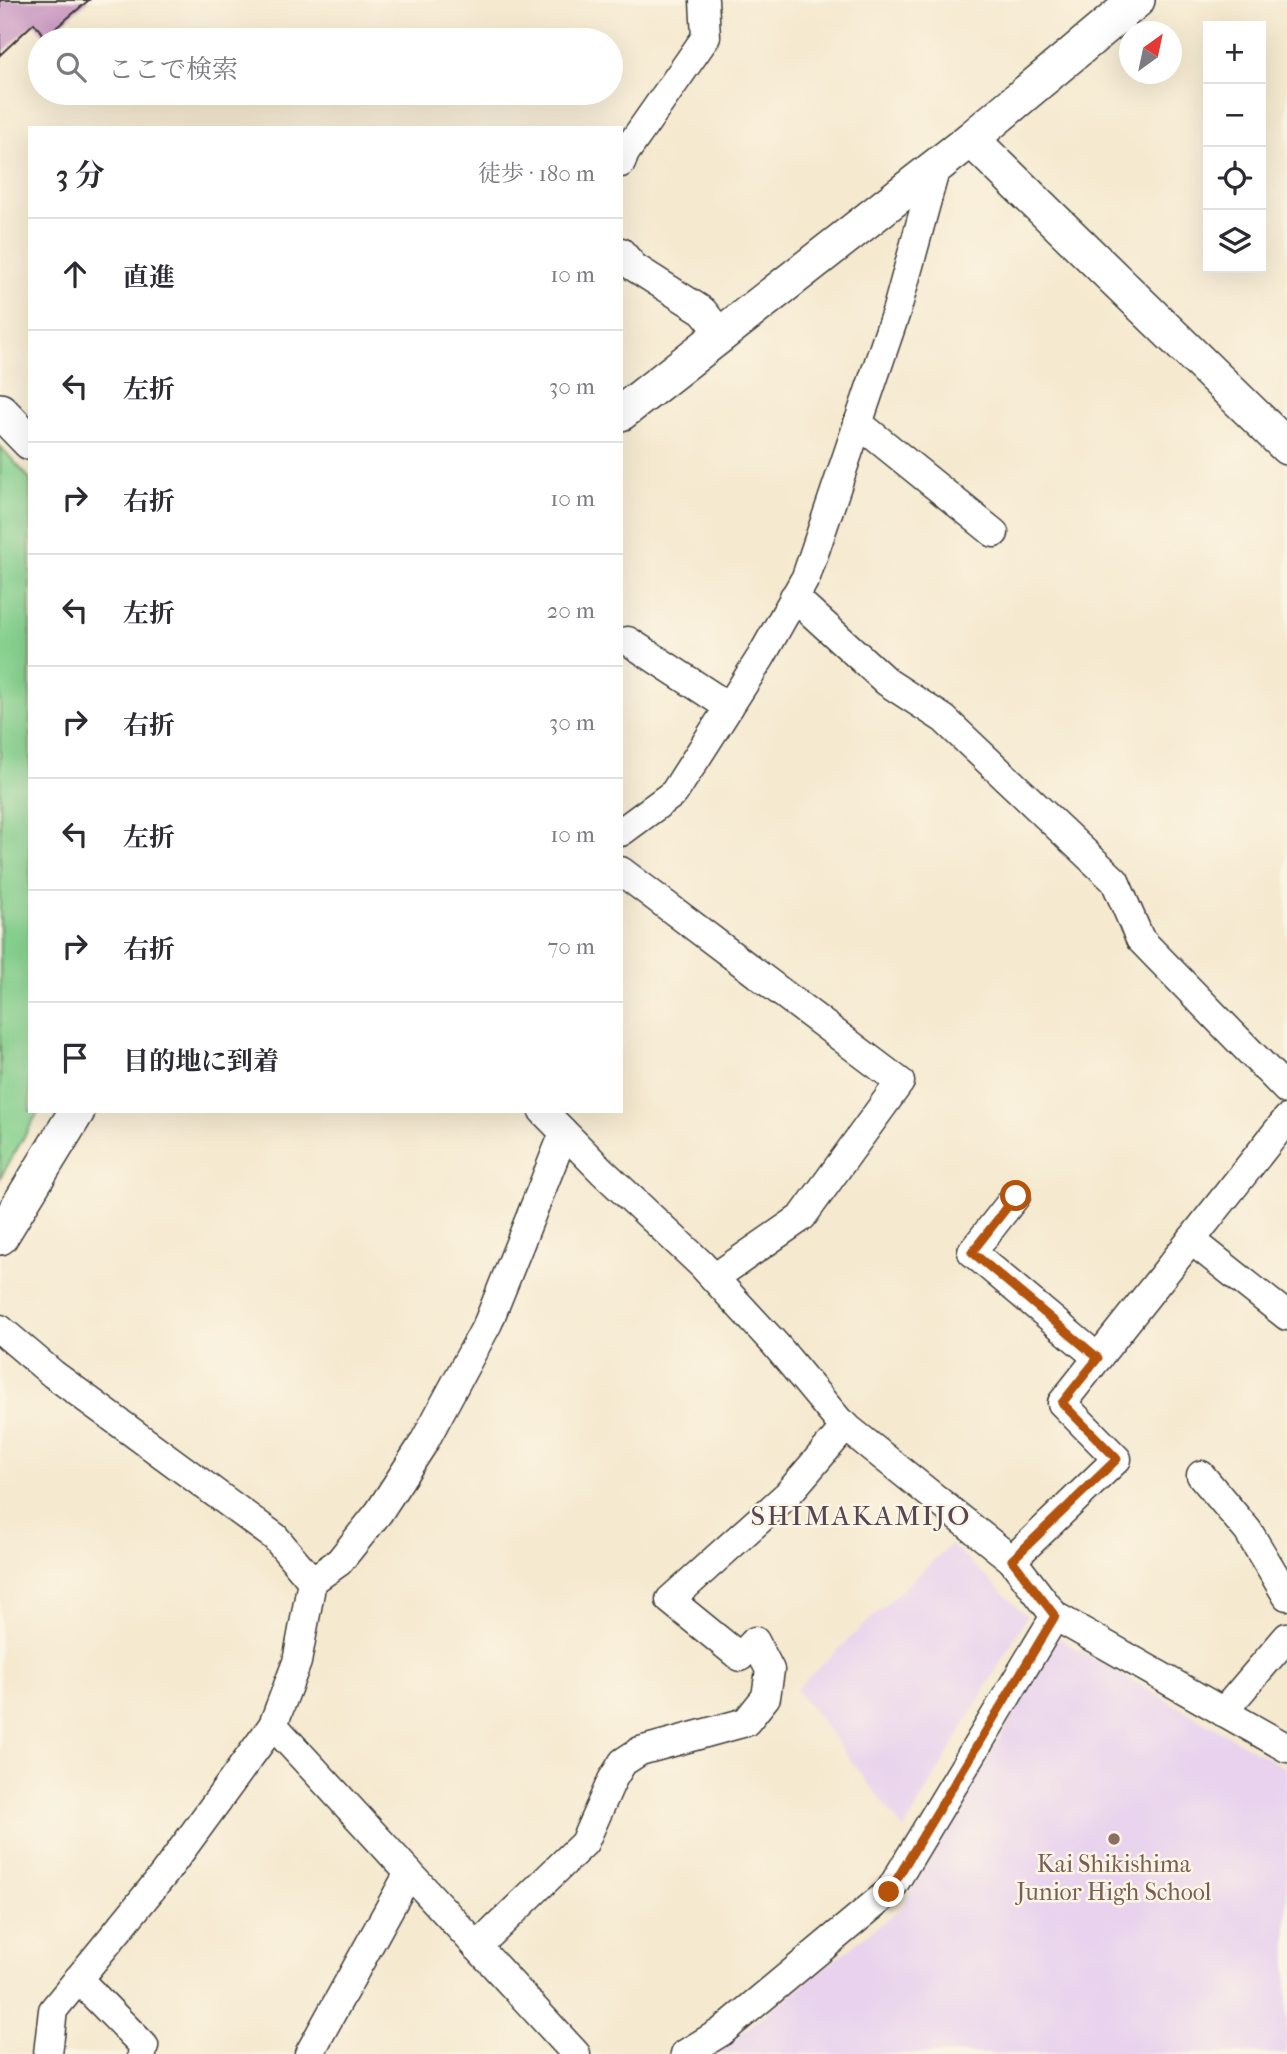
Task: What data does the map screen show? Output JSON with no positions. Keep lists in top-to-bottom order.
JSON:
{
  "districts": ["SHIMAKAMIJO"],
  "places": ["Kai Shikishima Junior High School"],
  "north": "top right",
  "page": {
    "map_buttons": ["+", "−"],
    "search": "ここで検索",
    "heading": ["3 分", "徒歩 · 180 m"],
    "list": [
      ["直進", "10 m"],
      ["左折", "30 m"],
      ["右折", "10 m"],
      ["左折", "20 m"],
      ["右折", "30 m"],
      ["左折", "10 m"],
      ["右折", "70 m"],
      "目的地に到着"
    ]
  }
}
